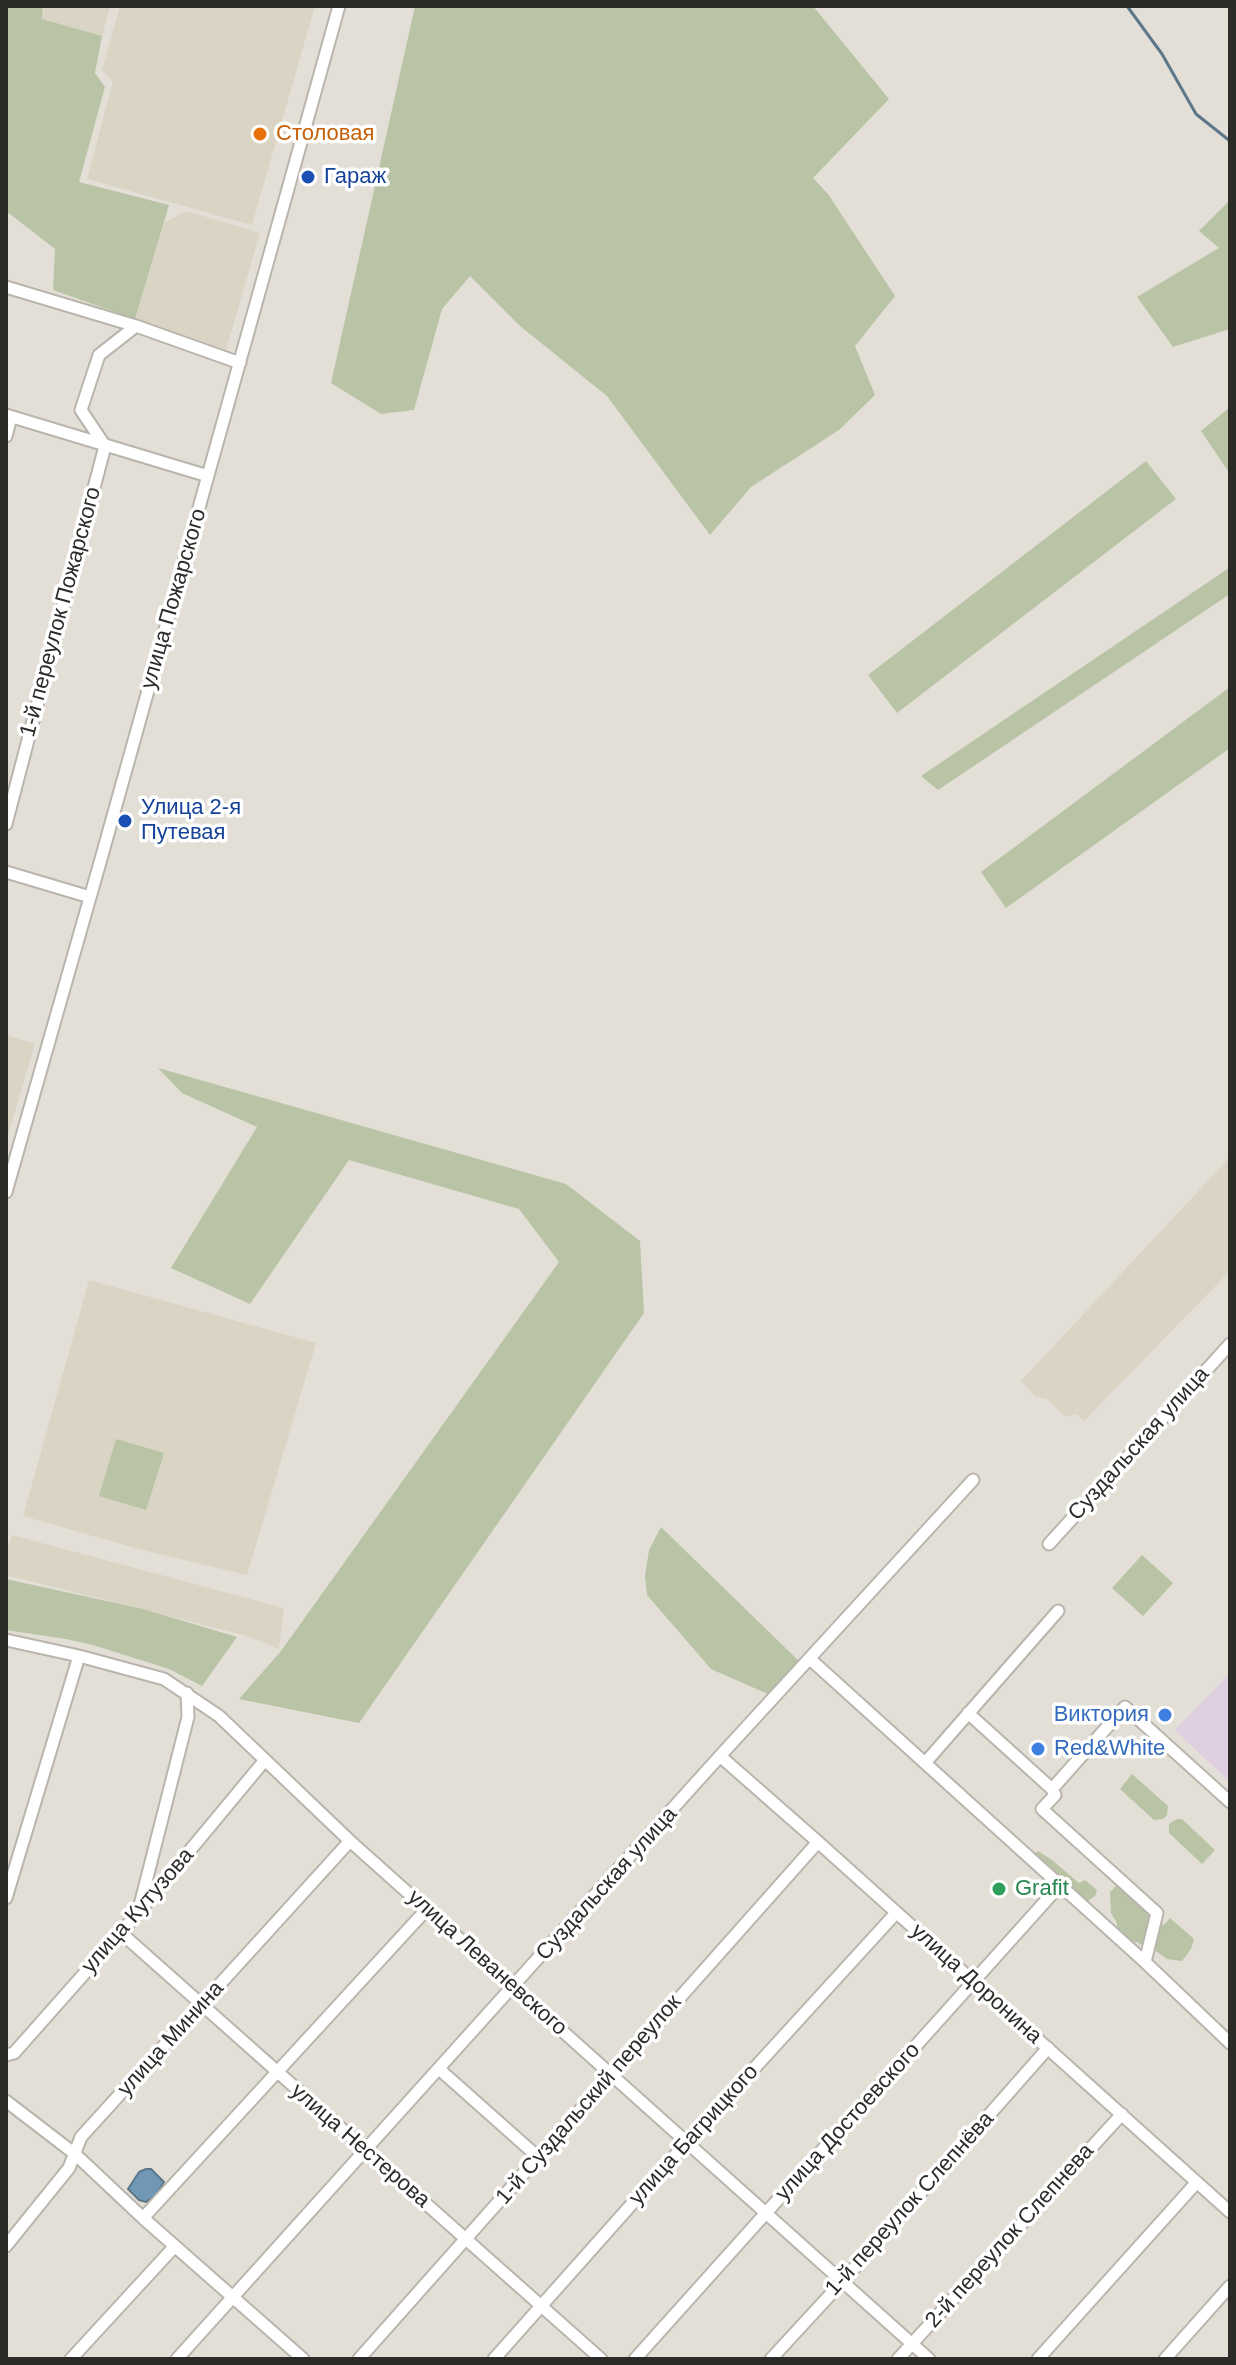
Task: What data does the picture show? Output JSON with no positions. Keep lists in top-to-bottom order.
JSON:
{
  "streets": {
    "street": [
      "улица Пожарского",
      "1-й переулок Пожарского",
      "Суздальская улица",
      "улица Кутузова",
      "улица Леваневского",
      "улица Доронина",
      "улица Минина",
      "1-й Суздальский переулок",
      "улица Достоевского",
      "улица Багрицкого",
      "улица Нестерова",
      "1-й переулок Слепнёва",
      "2-й переулок Слепнева"
    ]
  },
  "crossings": [
    ["Суздальская улица", "улица Леваневского"],
    ["Суздальская улица", "улица Доронина"],
    ["Суздальская улица", "улица Нестерова"],
    ["улица Кутузова", "улица Леваневского"],
    ["улица Кутузова", "улица Нестерова"],
    ["улица Леваневского", "улица Минина"],
    ["улица Леваневского", "1-й Суздальский переулок"],
    ["улица Леваневского", "улица Достоевского"],
    ["улица Леваневского", "улица Багрицкого"],
    ["улица Леваневского", "1-й переулок Слепнёва"],
    ["улица Леваневского", "2-й переулок Слепнева"],
    ["улица Доронина", "1-й Суздальский переулок"],
    ["улица Доронина", "улица Достоевского"],
    ["улица Доронина", "улица Багрицкого"],
    ["улица Доронина", "1-й переулок Слепнёва"],
    ["улица Доронина", "2-й переулок Слепнева"],
    ["улица Минина", "улица Нестерова"],
    ["1-й Суздальский переулок", "улица Нестерова"],
    ["улица Багрицкого", "улица Нестерова"]
  ],
  "places": [
    "Столовая",
    "Гараж",
    "Улица 2-я Путевая",
    "Виктория",
    "Red&White",
    "Grafit"
  ]
}
